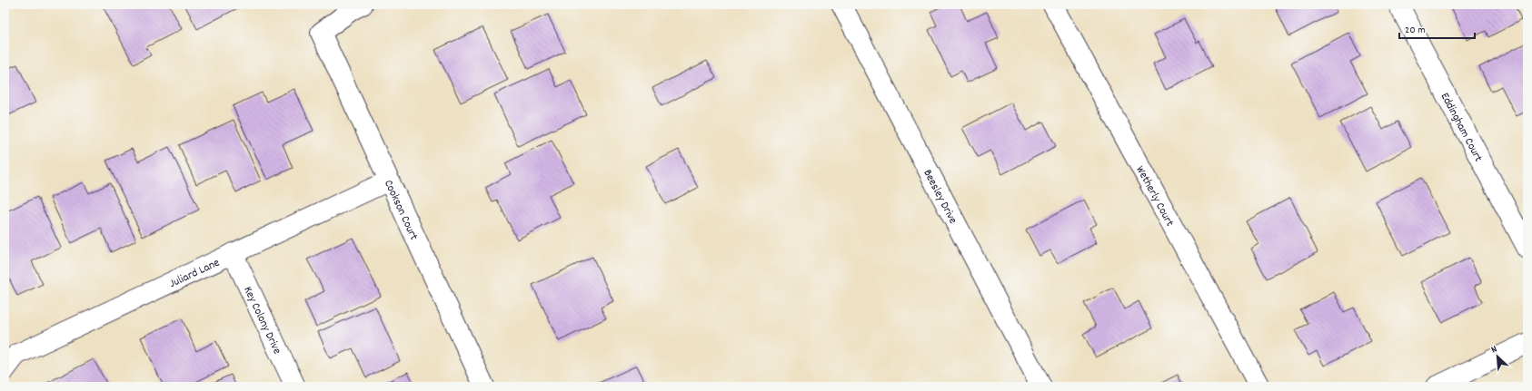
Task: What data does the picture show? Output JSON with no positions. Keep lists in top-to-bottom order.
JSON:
{
  "streets": {
    "street": [
      "Eddingham Court",
      "Beesley Drive",
      "Wetherly Court",
      "Cookson Court",
      "Juliard Lane",
      "Key Colony Drive"
    ]
  },
  "crossings": [
    ["Cookson Court", "Juliard Lane"],
    ["Juliard Lane", "Key Colony Drive"]
  ],
  "scale_bar": "20 m",
  "north": "top left"
}
